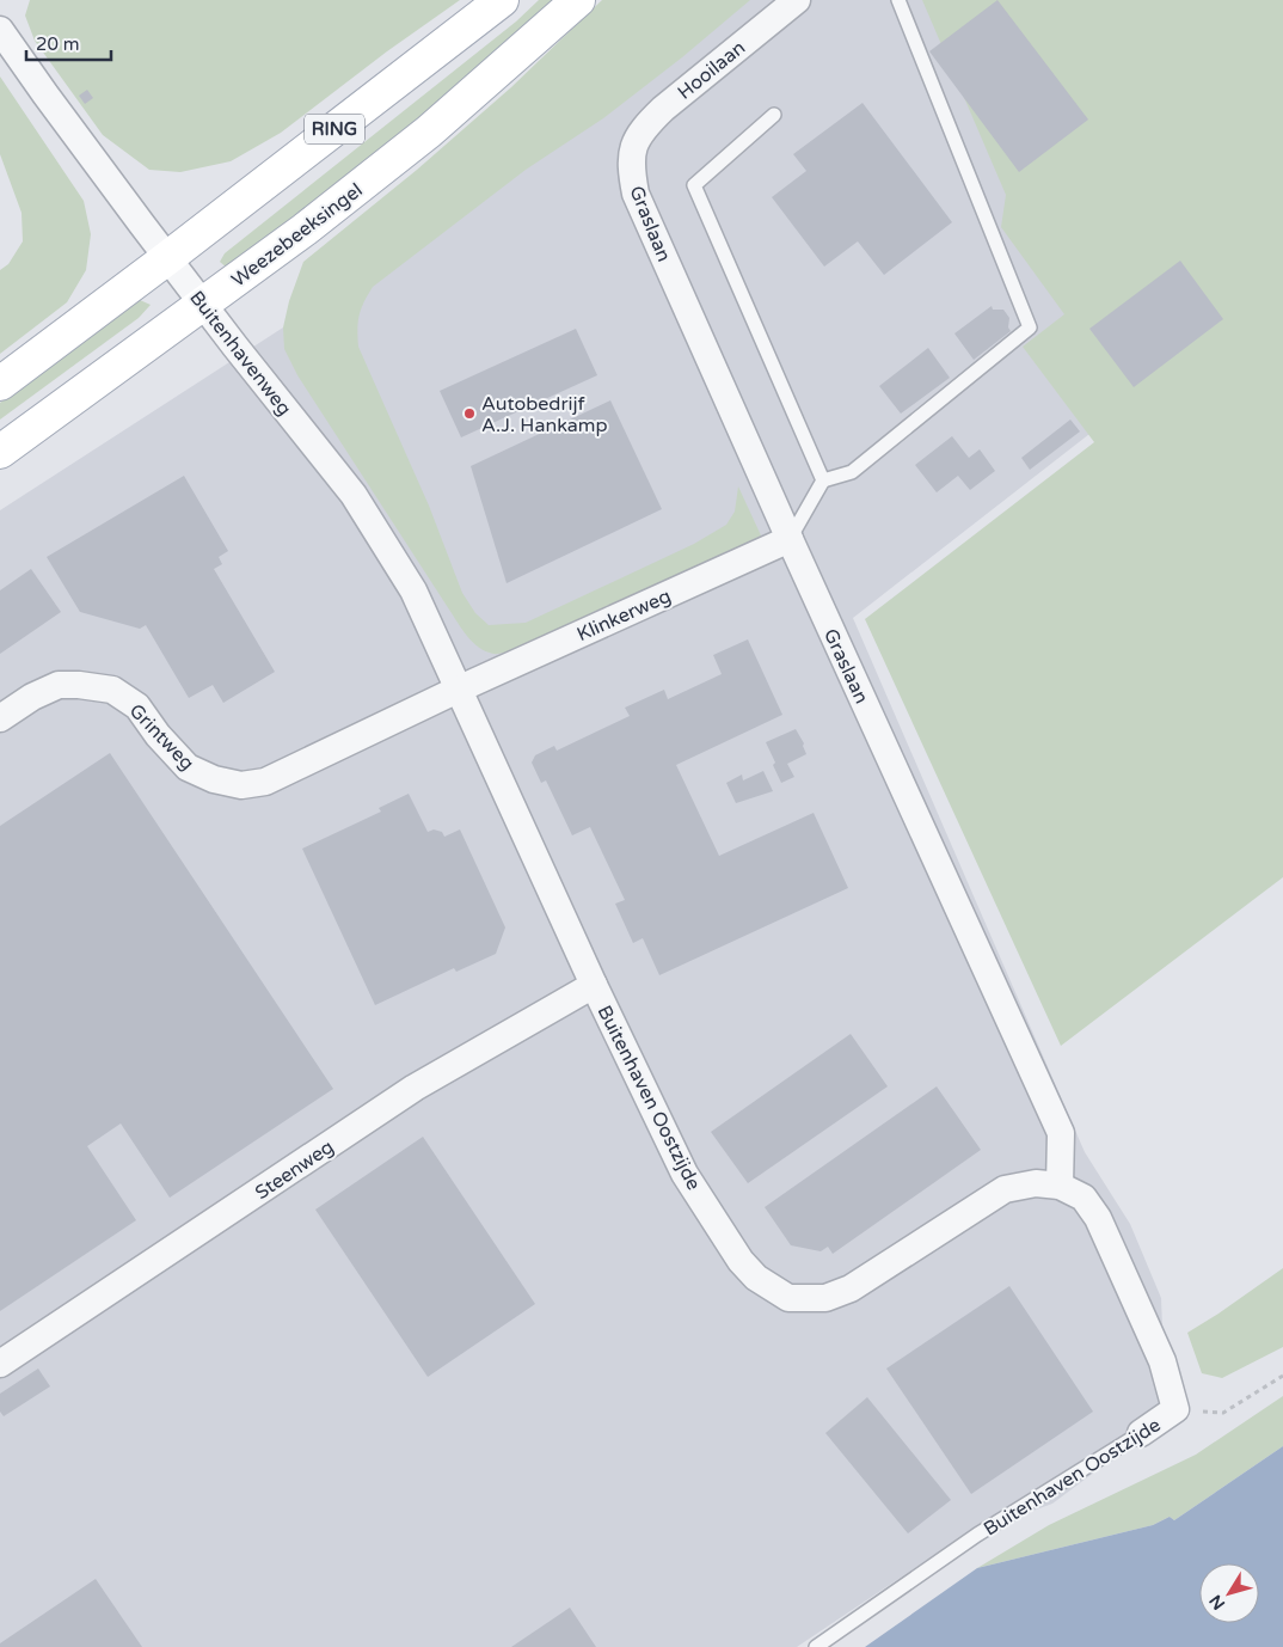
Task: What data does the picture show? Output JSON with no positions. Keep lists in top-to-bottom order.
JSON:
{
  "streets": {
    "main road": ["RING", "Weezebeeksingel"],
    "street": [
      "Hooilaan",
      "Graslaan",
      "Buitenhavenweg",
      "Klinkerweg",
      "Grintweg",
      "Buitenhaven Oostzijde",
      "Steenweg"
    ]
  },
  "crossings": [
    ["Hooilaan", "Graslaan"],
    ["RING", "Buitenhavenweg"],
    ["Graslaan", "Klinkerweg"],
    ["Graslaan", "Buitenhaven Oostzijde"],
    ["Weezebeeksingel", "Buitenhavenweg"],
    ["Buitenhavenweg", "Klinkerweg"],
    ["Buitenhavenweg", "Grintweg"],
    ["Buitenhavenweg", "Buitenhaven Oostzijde"],
    ["Klinkerweg", "Grintweg"],
    ["Klinkerweg", "Buitenhaven Oostzijde"],
    ["Grintweg", "Buitenhaven Oostzijde"],
    ["Buitenhaven Oostzijde", "Steenweg"]
  ],
  "places": ["Autobedrijf A.J. Hankamp"],
  "scale_bar": "20 m",
  "north": "bottom left"
}
